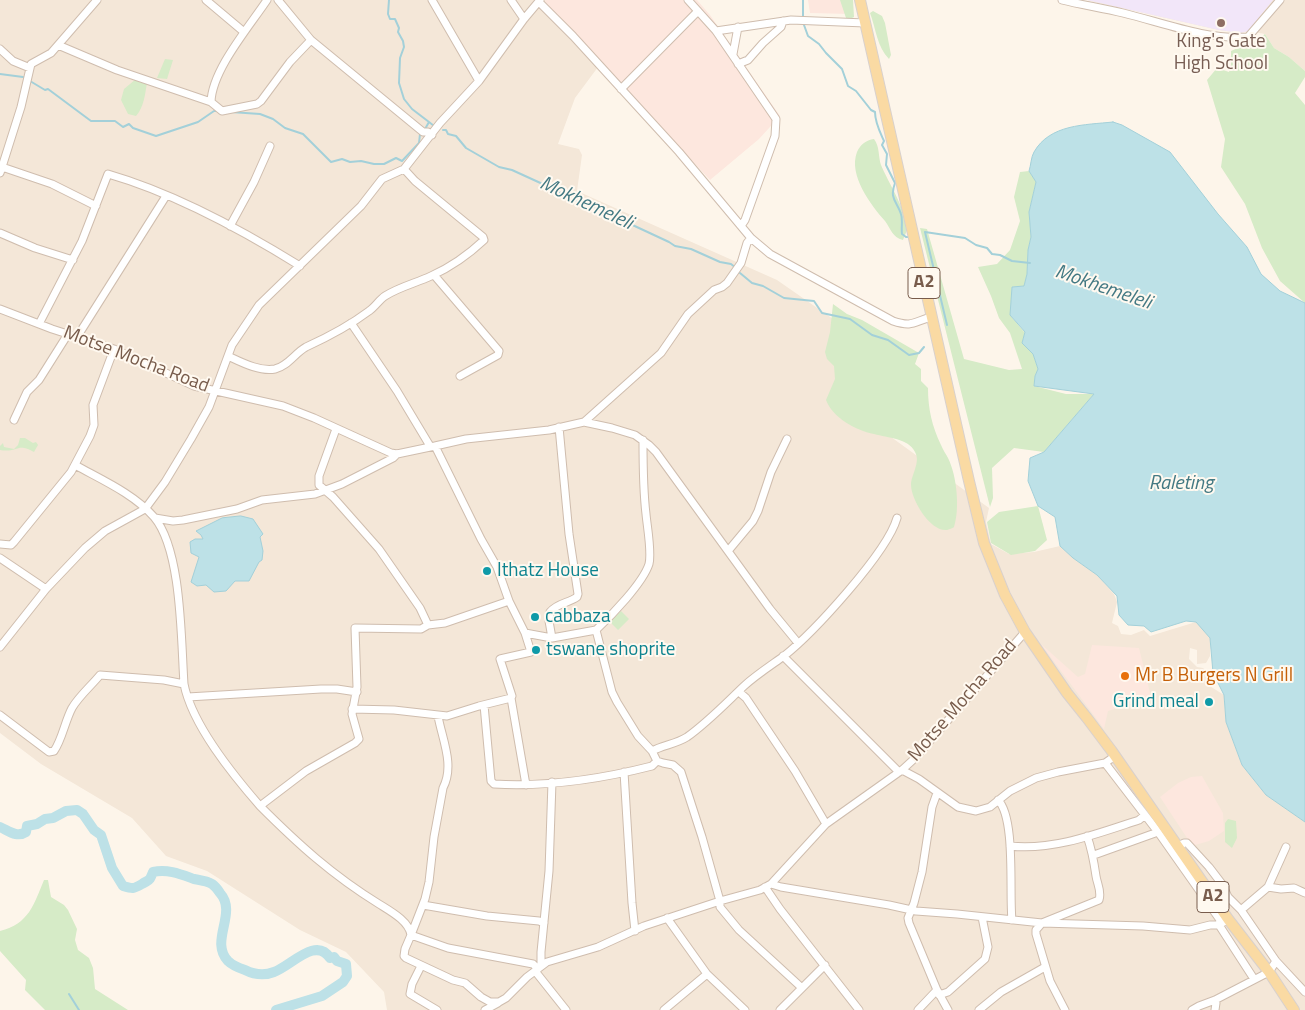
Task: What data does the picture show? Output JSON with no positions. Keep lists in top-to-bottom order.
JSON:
{
  "streets": {
    "main road": ["A2"],
    "street": ["Motse Mocha Road"]
  },
  "crossings": [
    ["A2", "Motse Mocha Road"]
  ],
  "water": ["Mokhemeleli", "Raleting"],
  "places": [
    "King's Gate High School",
    "Ithatz House",
    "cabbaza",
    "tswane shoprite",
    "Mr B Burgers N Grill",
    "Grind meal"
  ]
}
